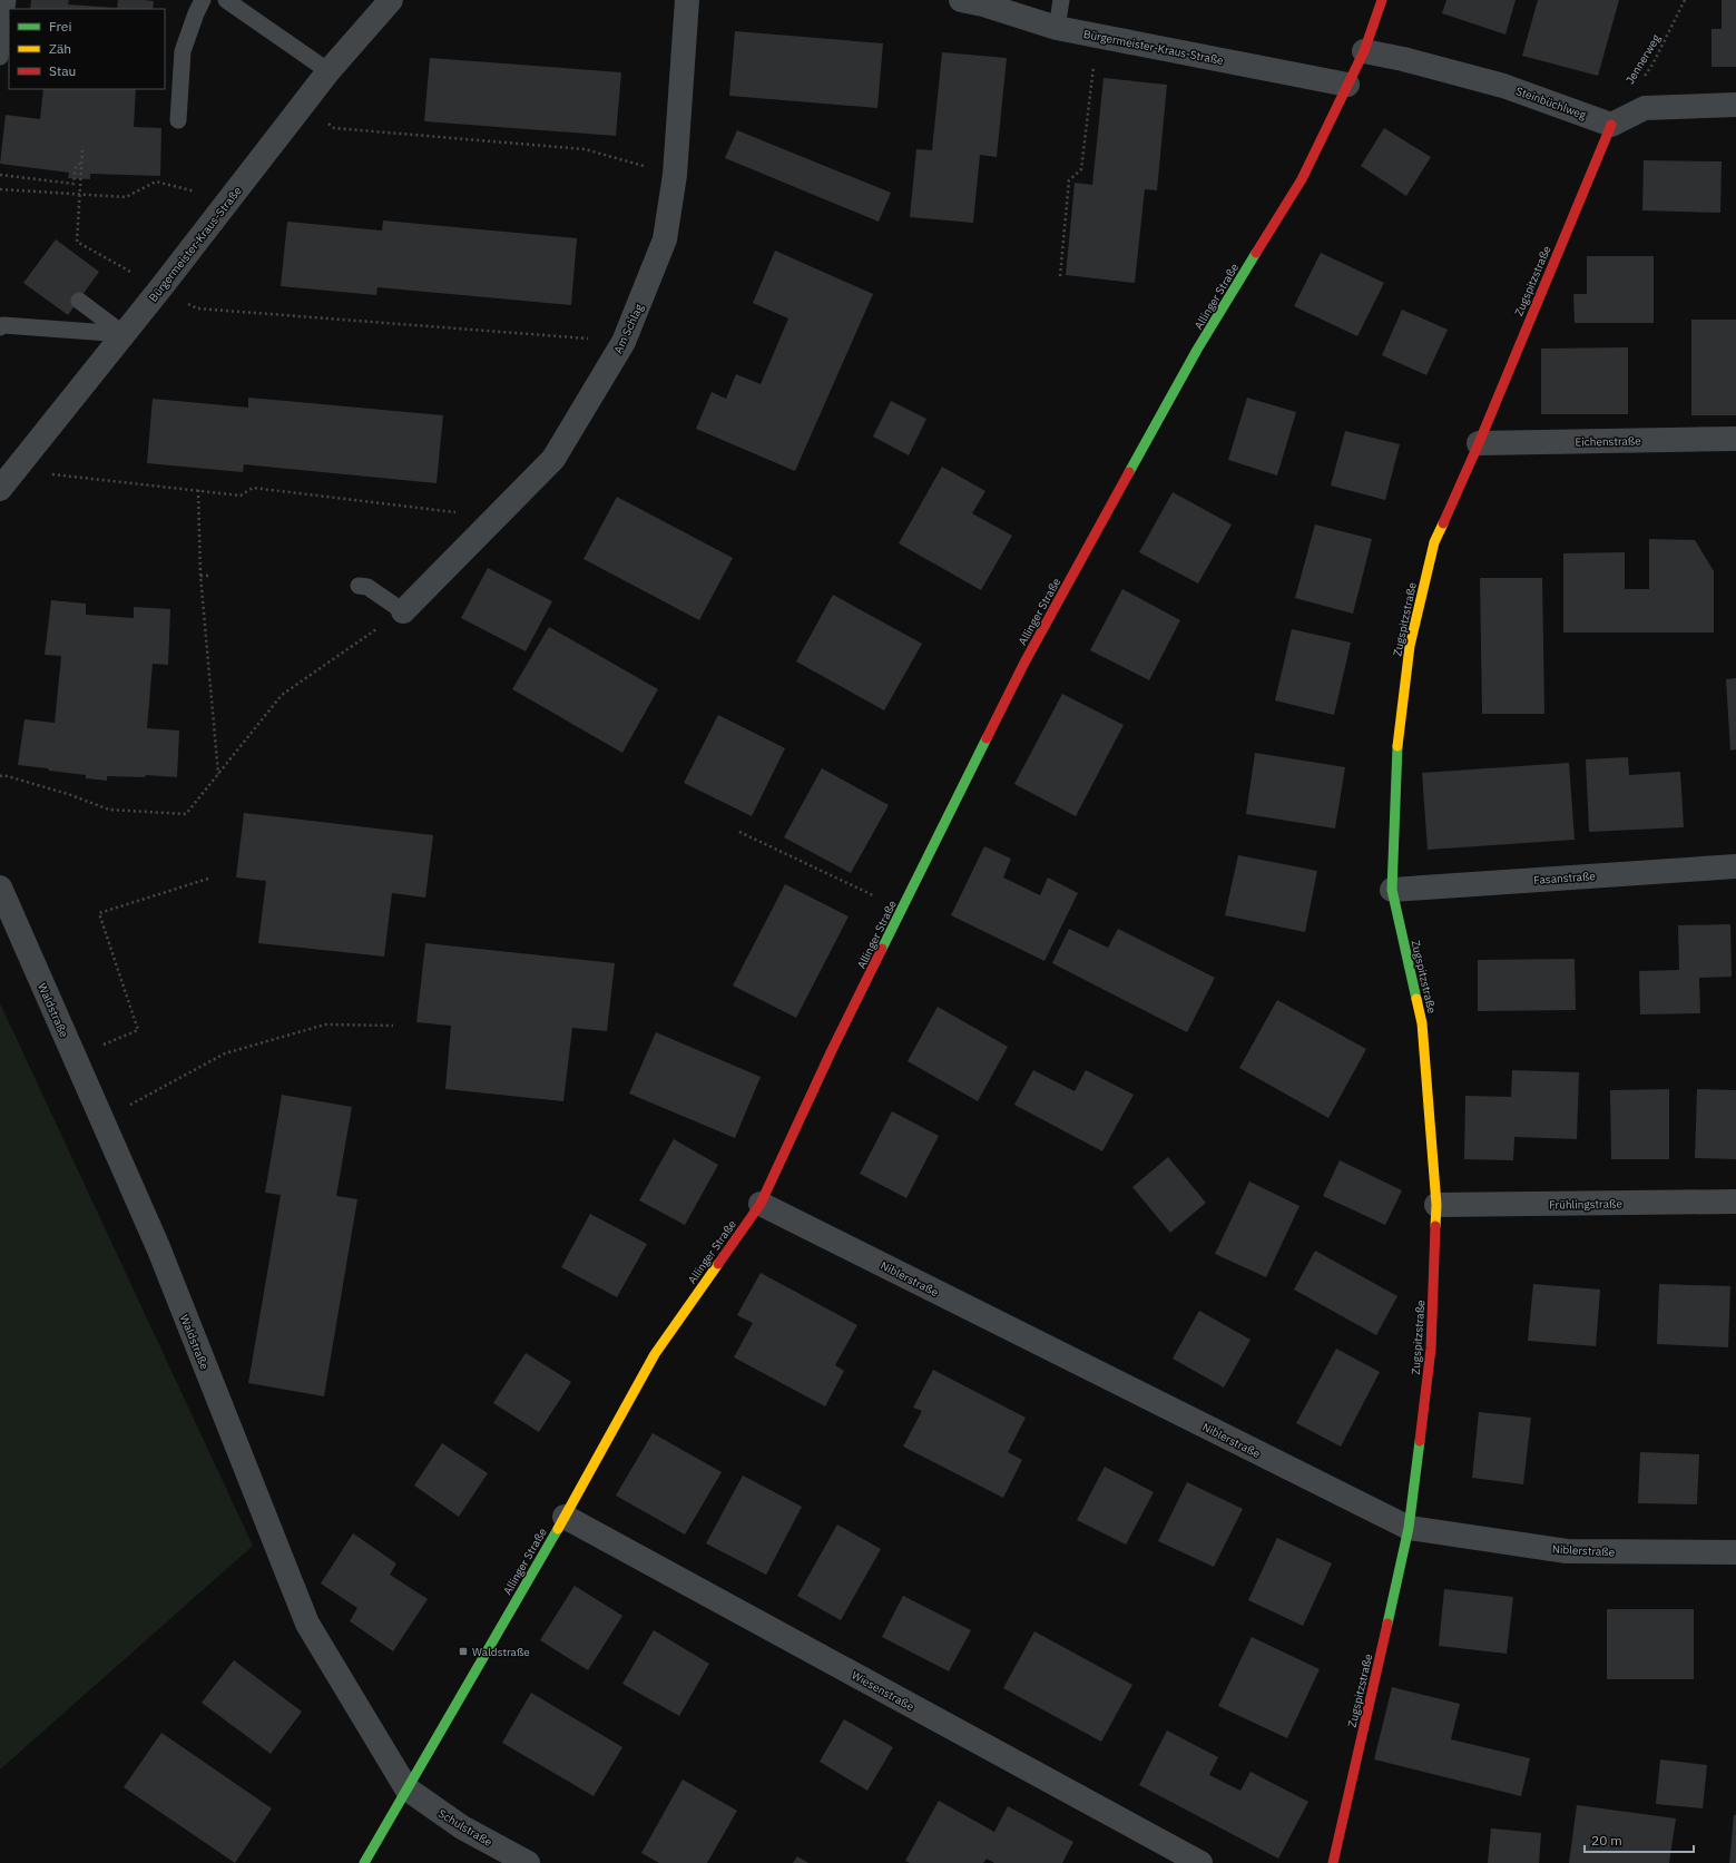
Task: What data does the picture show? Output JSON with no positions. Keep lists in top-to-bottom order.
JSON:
{
  "streets": {
    "street": [
      "Bürgermeister-Kraus-Straße",
      "Steinbüchlweg",
      "Zugspitzstraße",
      "Allinger Straße",
      "Am Schlag",
      "Eichenstraße",
      "Fasanstraße",
      "Waldstraße",
      "Frühlingstraße",
      "Niblerstraße",
      "Wiesenstraße",
      "Schulstraße"
    ],
    "path": ["Jennerweg"]
  },
  "crossings": [
    ["Bürgermeister-Kraus-Straße", "Allinger Straße"],
    ["Steinbüchlweg", "Zugspitzstraße"],
    ["Steinbüchlweg", "Allinger Straße"],
    ["Zugspitzstraße", "Eichenstraße"],
    ["Zugspitzstraße", "Fasanstraße"],
    ["Zugspitzstraße", "Frühlingstraße"],
    ["Zugspitzstraße", "Niblerstraße"],
    ["Allinger Straße", "Waldstraße"],
    ["Allinger Straße", "Niblerstraße"],
    ["Allinger Straße", "Wiesenstraße"],
    ["Allinger Straße", "Schulstraße"],
    ["Waldstraße", "Schulstraße"]
  ],
  "places": {
    "transit": ["Waldstraße"]
  },
  "legend": ["Frei", "Zäh", "Stau"],
  "scale_bar": "20 m"
}
